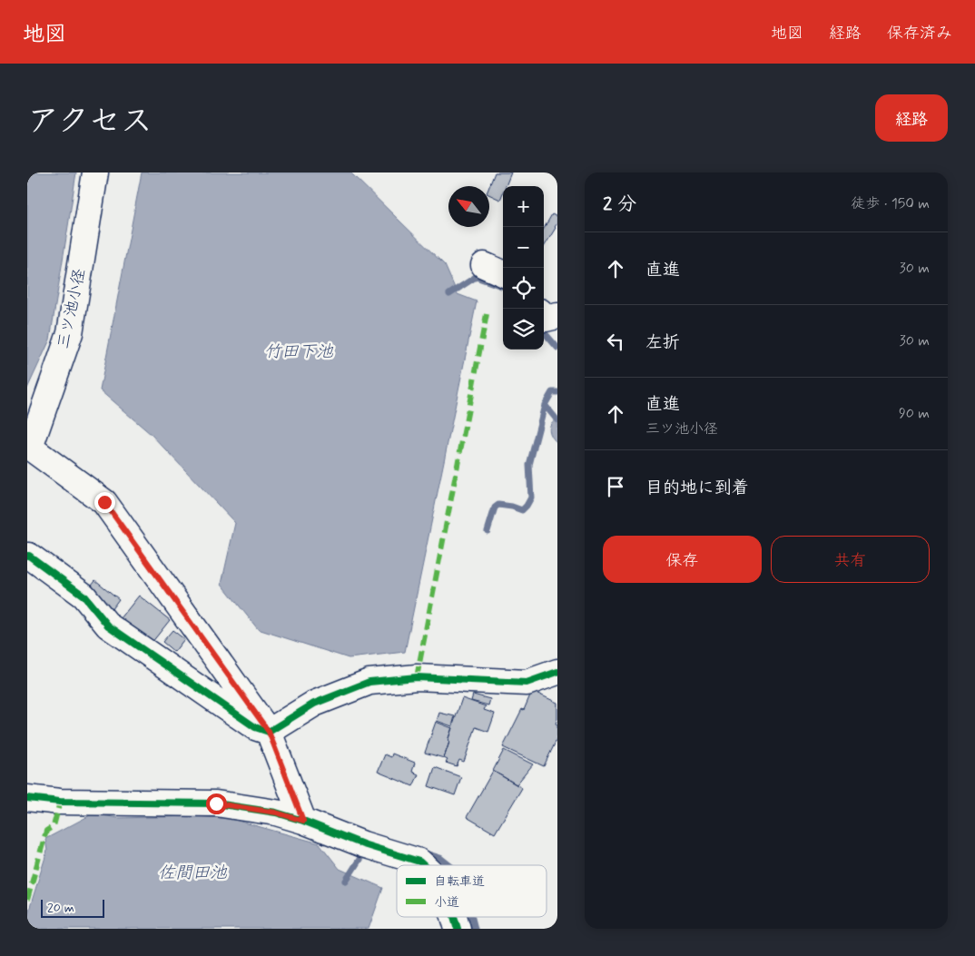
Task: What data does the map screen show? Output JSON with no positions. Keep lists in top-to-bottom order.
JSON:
{
  "streets": {
    "street": ["三ツ池小径"]
  },
  "water": ["竹田下池", "佐間田池"],
  "legend": ["自転車道", "小道"],
  "scale_bar": "20 m",
  "north": "top left",
  "page": {
    "header": "地図",
    "nav": ["地図", "経路", "保存済み"],
    "title": "アクセス",
    "buttons": [
      "経路",
      ["保存", "共有"]
    ],
    "heading": ["2 分", "徒歩 · 150 m"],
    "map_buttons": ["+", "−"],
    "list": [
      ["直進", "30 m"],
      ["左折", "30 m"],
      ["直進", "三ツ池小径", "90 m"],
      "目的地に到着"
    ],
    "scale": "20 m"
  }
}
